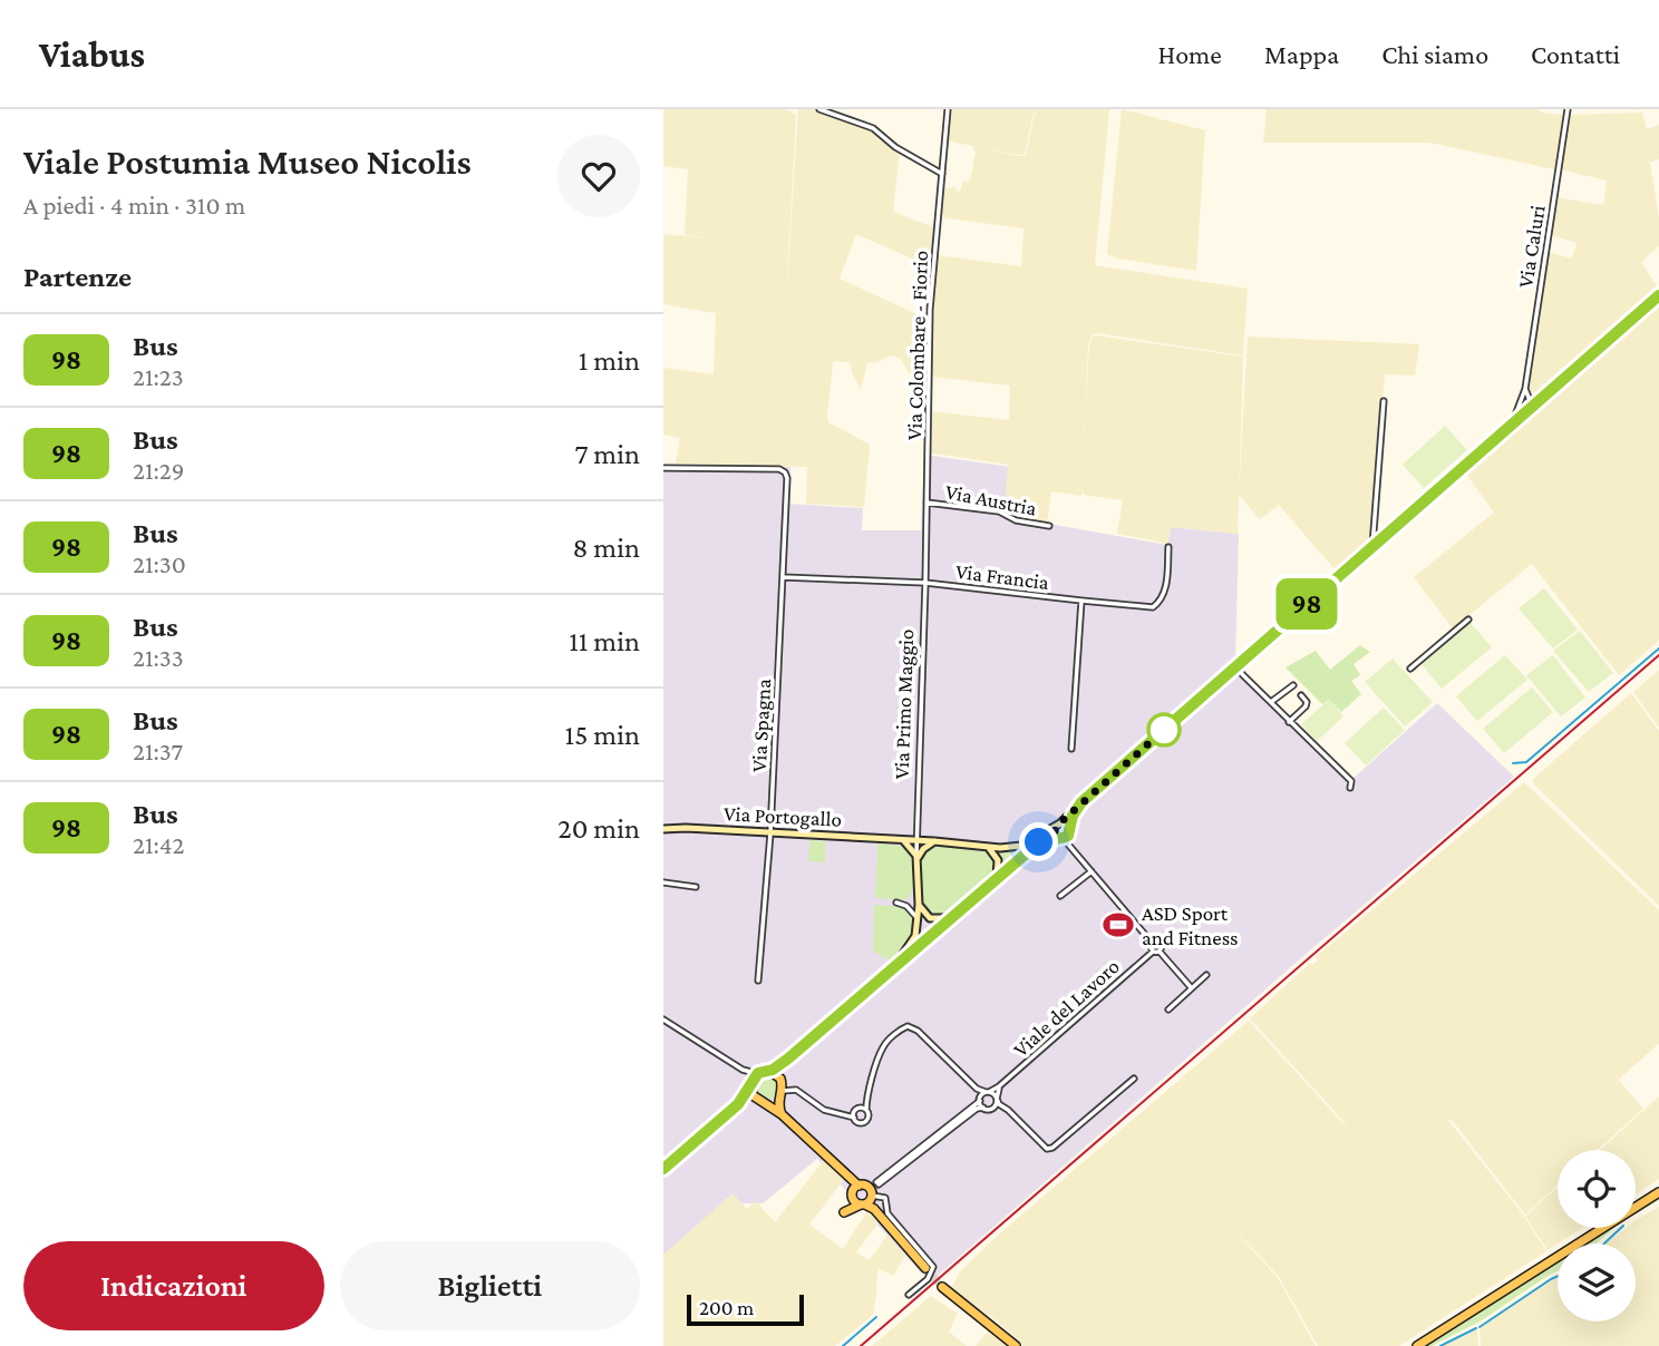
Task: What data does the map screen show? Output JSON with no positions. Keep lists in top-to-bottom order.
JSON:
{
  "streets": {
    "main road": ["Via Primo Maggio", "Via Portogallo"],
    "street": [
      "Via Caluri",
      "Via Colombare - Fiorio",
      "Via Austria",
      "Via Francia",
      "Via Spagna",
      "Viale del Lavoro"
    ]
  },
  "crossings": [
    ["Via Colombare - Fiorio", "Via Austria"],
    ["Via Colombare - Fiorio", "Via Francia"],
    ["Via Colombare - Fiorio", "Via Primo Maggio"],
    ["Via Francia", "Via Primo Maggio"],
    ["Via Francia", "Via Spagna"],
    ["Via Primo Maggio", "Via Portogallo"],
    ["Via Spagna", "Via Portogallo"]
  ],
  "places": {
    "sports": ["ASD Sport and Fitness"]
  },
  "lines": ["bus line 98"],
  "scale_bar": "200 m",
  "page": {
    "header": "Viabus",
    "nav": [
      "Home",
      "Mappa",
      "Chi siamo",
      "Contatti"
    ],
    "heading": [
      ["Viale Postumia Museo Nicolis", "A piedi · 4 min · 310 m"],
      "Partenze"
    ],
    "on_map": "98",
    "list": [
      {
        "mark": "98",
        "name": "Bus",
        "note": "21:23",
        "value": "1 min"
      },
      {
        "mark": "98",
        "name": "Bus",
        "note": "21:29",
        "value": "7 min"
      },
      {
        "mark": "98",
        "name": "Bus",
        "note": "21:30",
        "value": "8 min"
      },
      {
        "mark": "98",
        "name": "Bus",
        "note": "21:33",
        "value": "11 min"
      },
      {
        "mark": "98",
        "name": "Bus",
        "note": "21:37",
        "value": "15 min"
      },
      {
        "mark": "98",
        "name": "Bus",
        "note": "21:42",
        "value": "20 min"
      }
    ],
    "buttons": ["Indicazioni", "Biglietti"],
    "scale": "200 m"
  }
}
